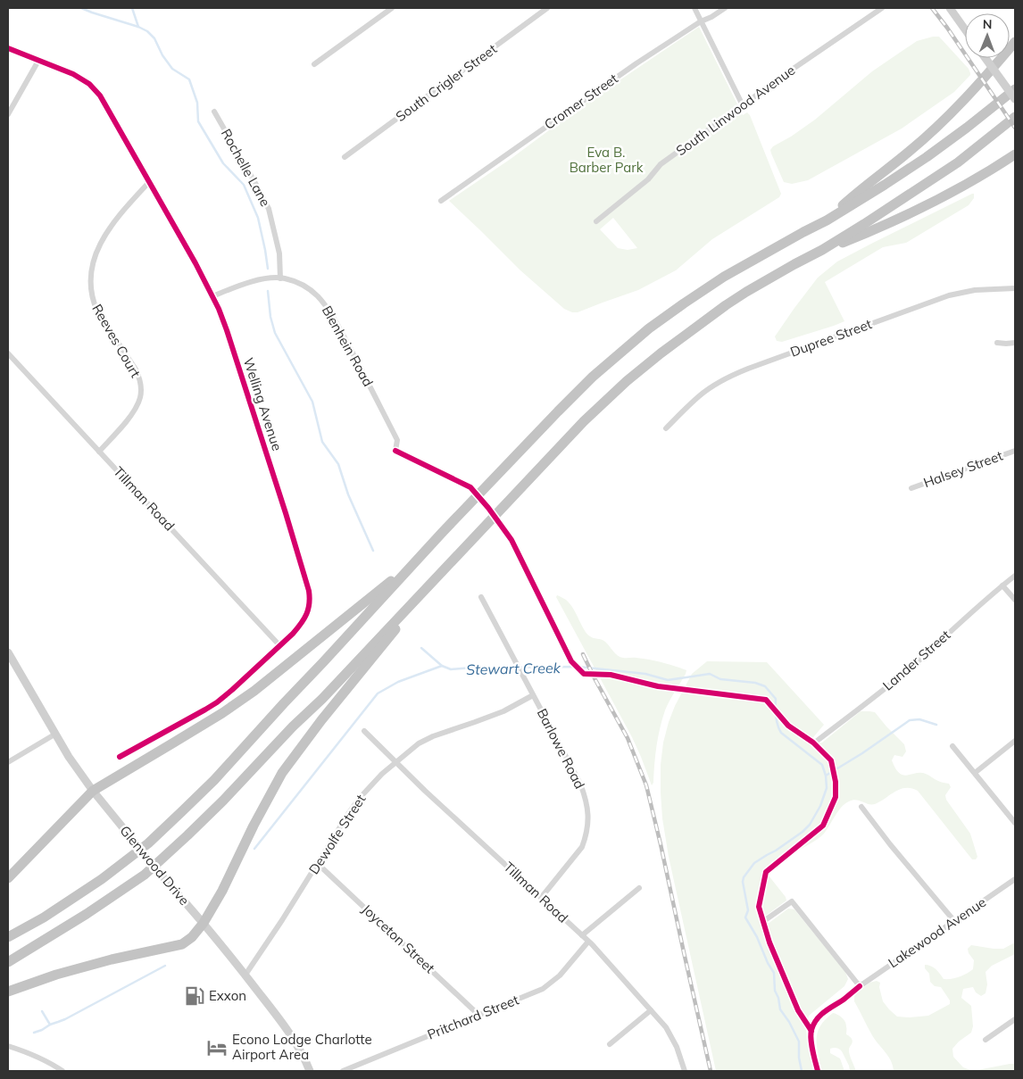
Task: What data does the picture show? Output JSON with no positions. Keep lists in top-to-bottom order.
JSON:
{
  "streets": {
    "street": [
      "South Crigler Street",
      "Cromer Street",
      "South Linwood Avenue",
      "Rochelle Lane",
      "Dupree Street",
      "Reeves Court",
      "Blenhein Road",
      "Welling Avenue",
      "Halsey Street",
      "Tillman Road",
      "Lander Street",
      "Barlowe Road",
      "Dewolfe Street",
      "Glenwood Drive",
      "Lakewood Avenue",
      "Joyceton Street",
      "Pritchard Street"
    ]
  },
  "crossings": [
    ["Rochelle Lane", "Blenhein Road"],
    ["Reeves Court", "Welling Avenue"],
    ["Reeves Court", "Tillman Road"],
    ["Blenhein Road", "Welling Avenue"],
    ["Welling Avenue", "Tillman Road"],
    ["Tillman Road", "Barlowe Road"],
    ["Tillman Road", "Dewolfe Street"],
    ["Tillman Road", "Pritchard Street"],
    ["Barlowe Road", "Dewolfe Street"],
    ["Dewolfe Street", "Glenwood Drive"],
    ["Dewolfe Street", "Joyceton Street"],
    ["Joyceton Street", "Pritchard Street"]
  ],
  "water": ["Stewart Creek"],
  "parks": ["Eva B. Barber Park"],
  "places": {
    "fuel station": ["Exxon"],
    "hotel": ["Econo Lodge Charlotte Airport Area"]
  },
  "north": "top"
}
